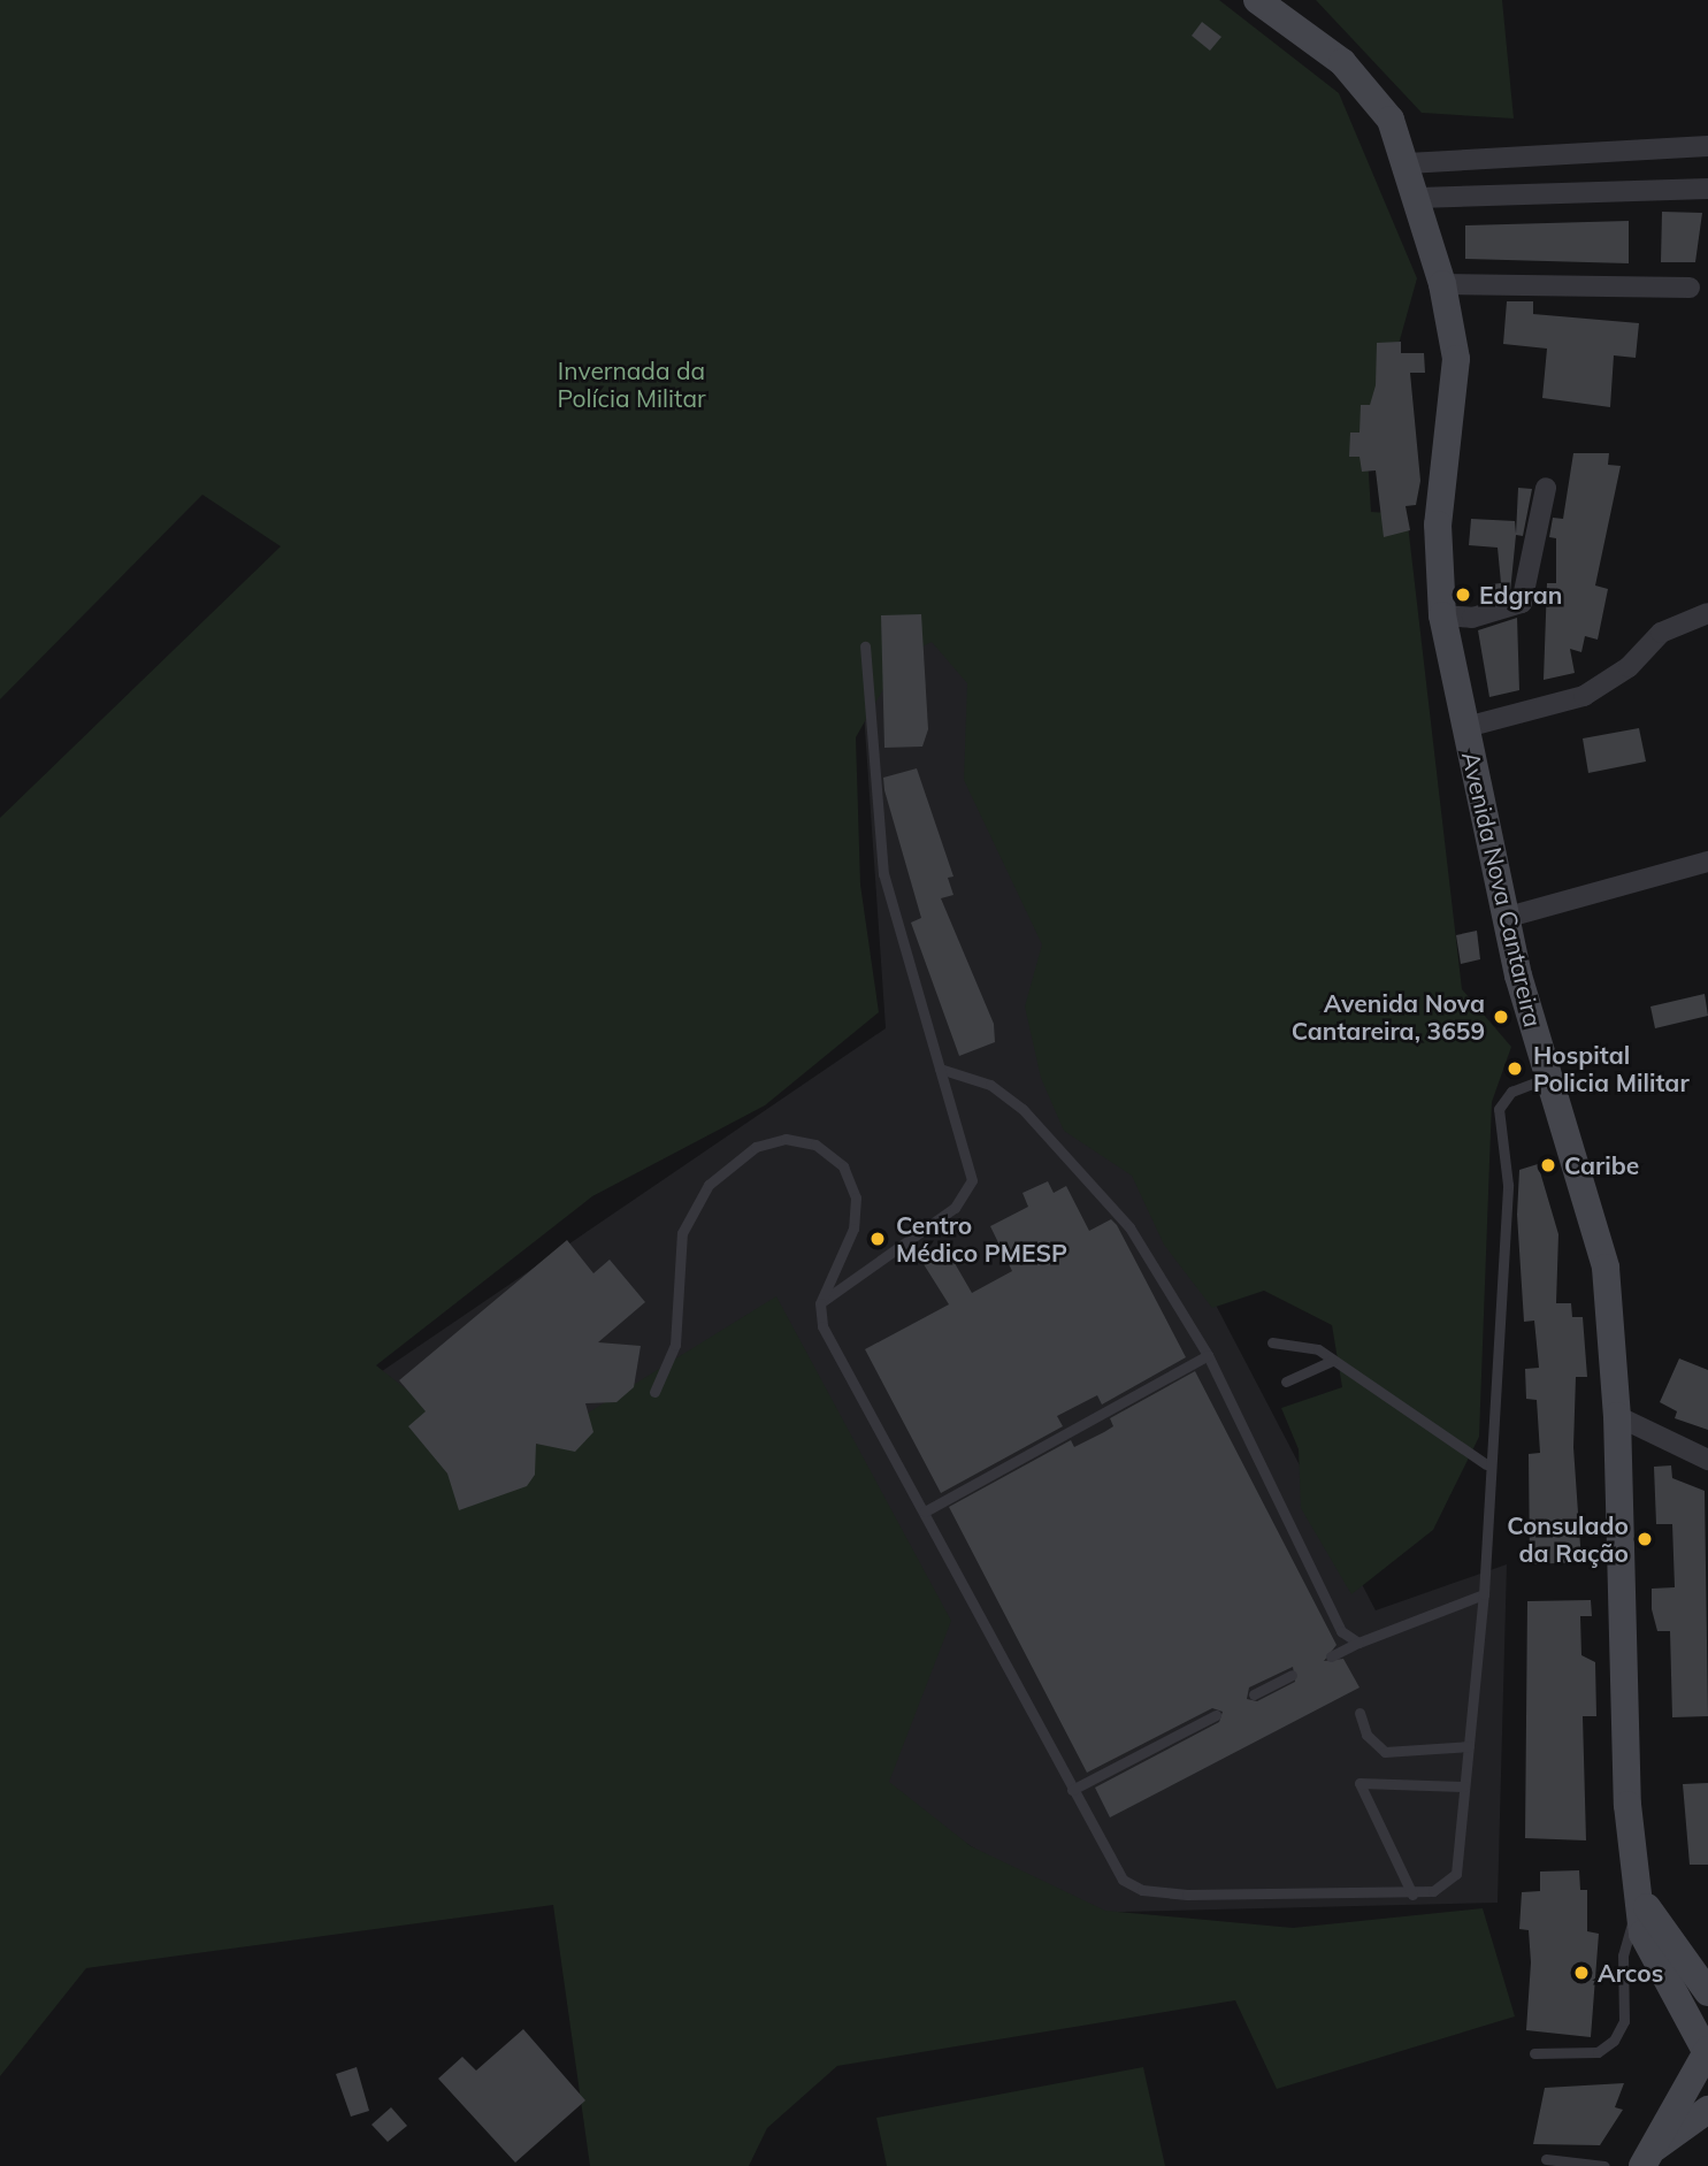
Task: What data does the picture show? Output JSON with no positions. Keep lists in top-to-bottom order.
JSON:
{
  "streets": {
    "main road": ["Avenida Nova Cantareira"]
  },
  "parks": ["Invernada da Polícia Militar"],
  "places": [
    "Edgran",
    "Avenida Nova Cantareira, 3659",
    "Hospital Policia Militar",
    "Caribe",
    "Centro Médico PMESP",
    "Consulado da Ração",
    "Arcos"
  ]
}
